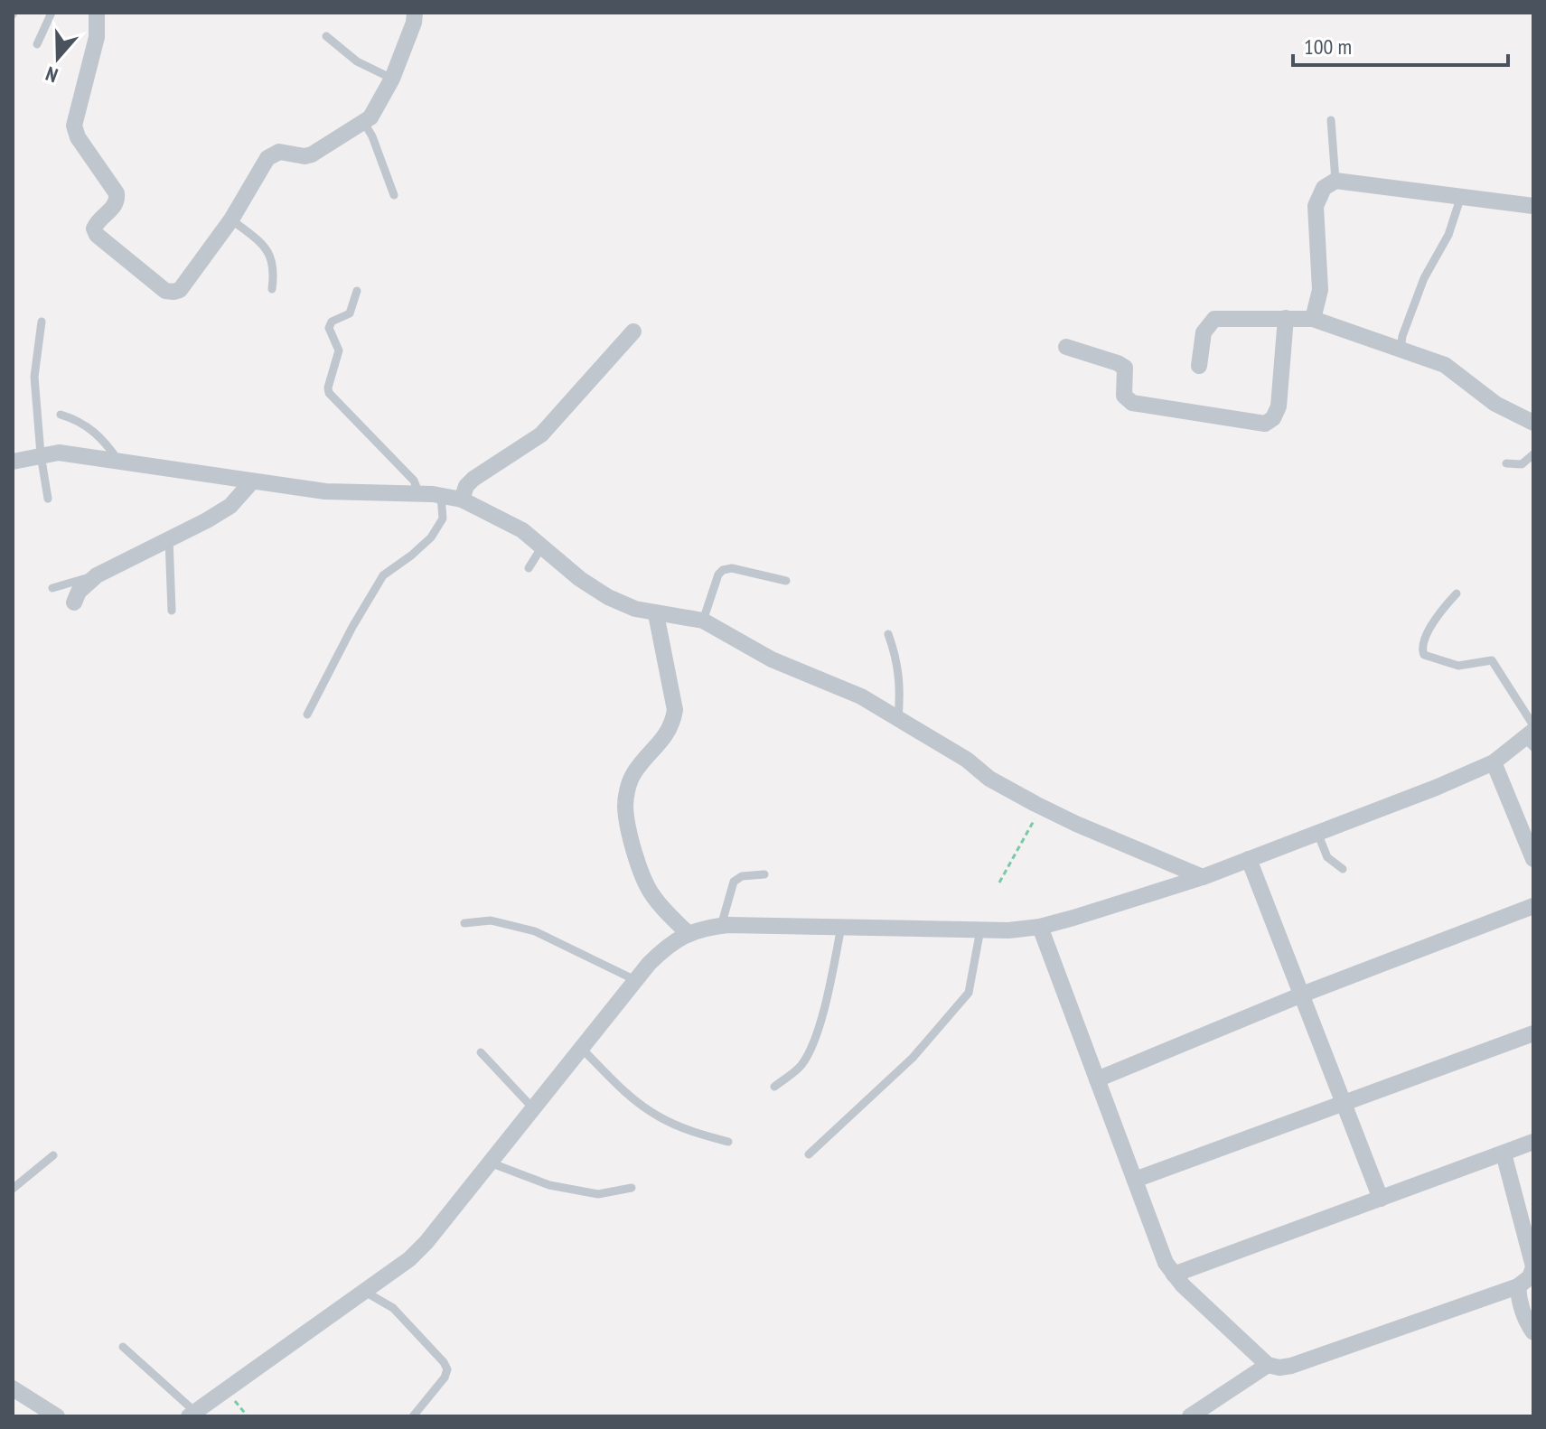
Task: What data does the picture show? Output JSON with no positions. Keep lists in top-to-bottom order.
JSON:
{
  "scale_bar": "100 m",
  "north": "bottom"
}
